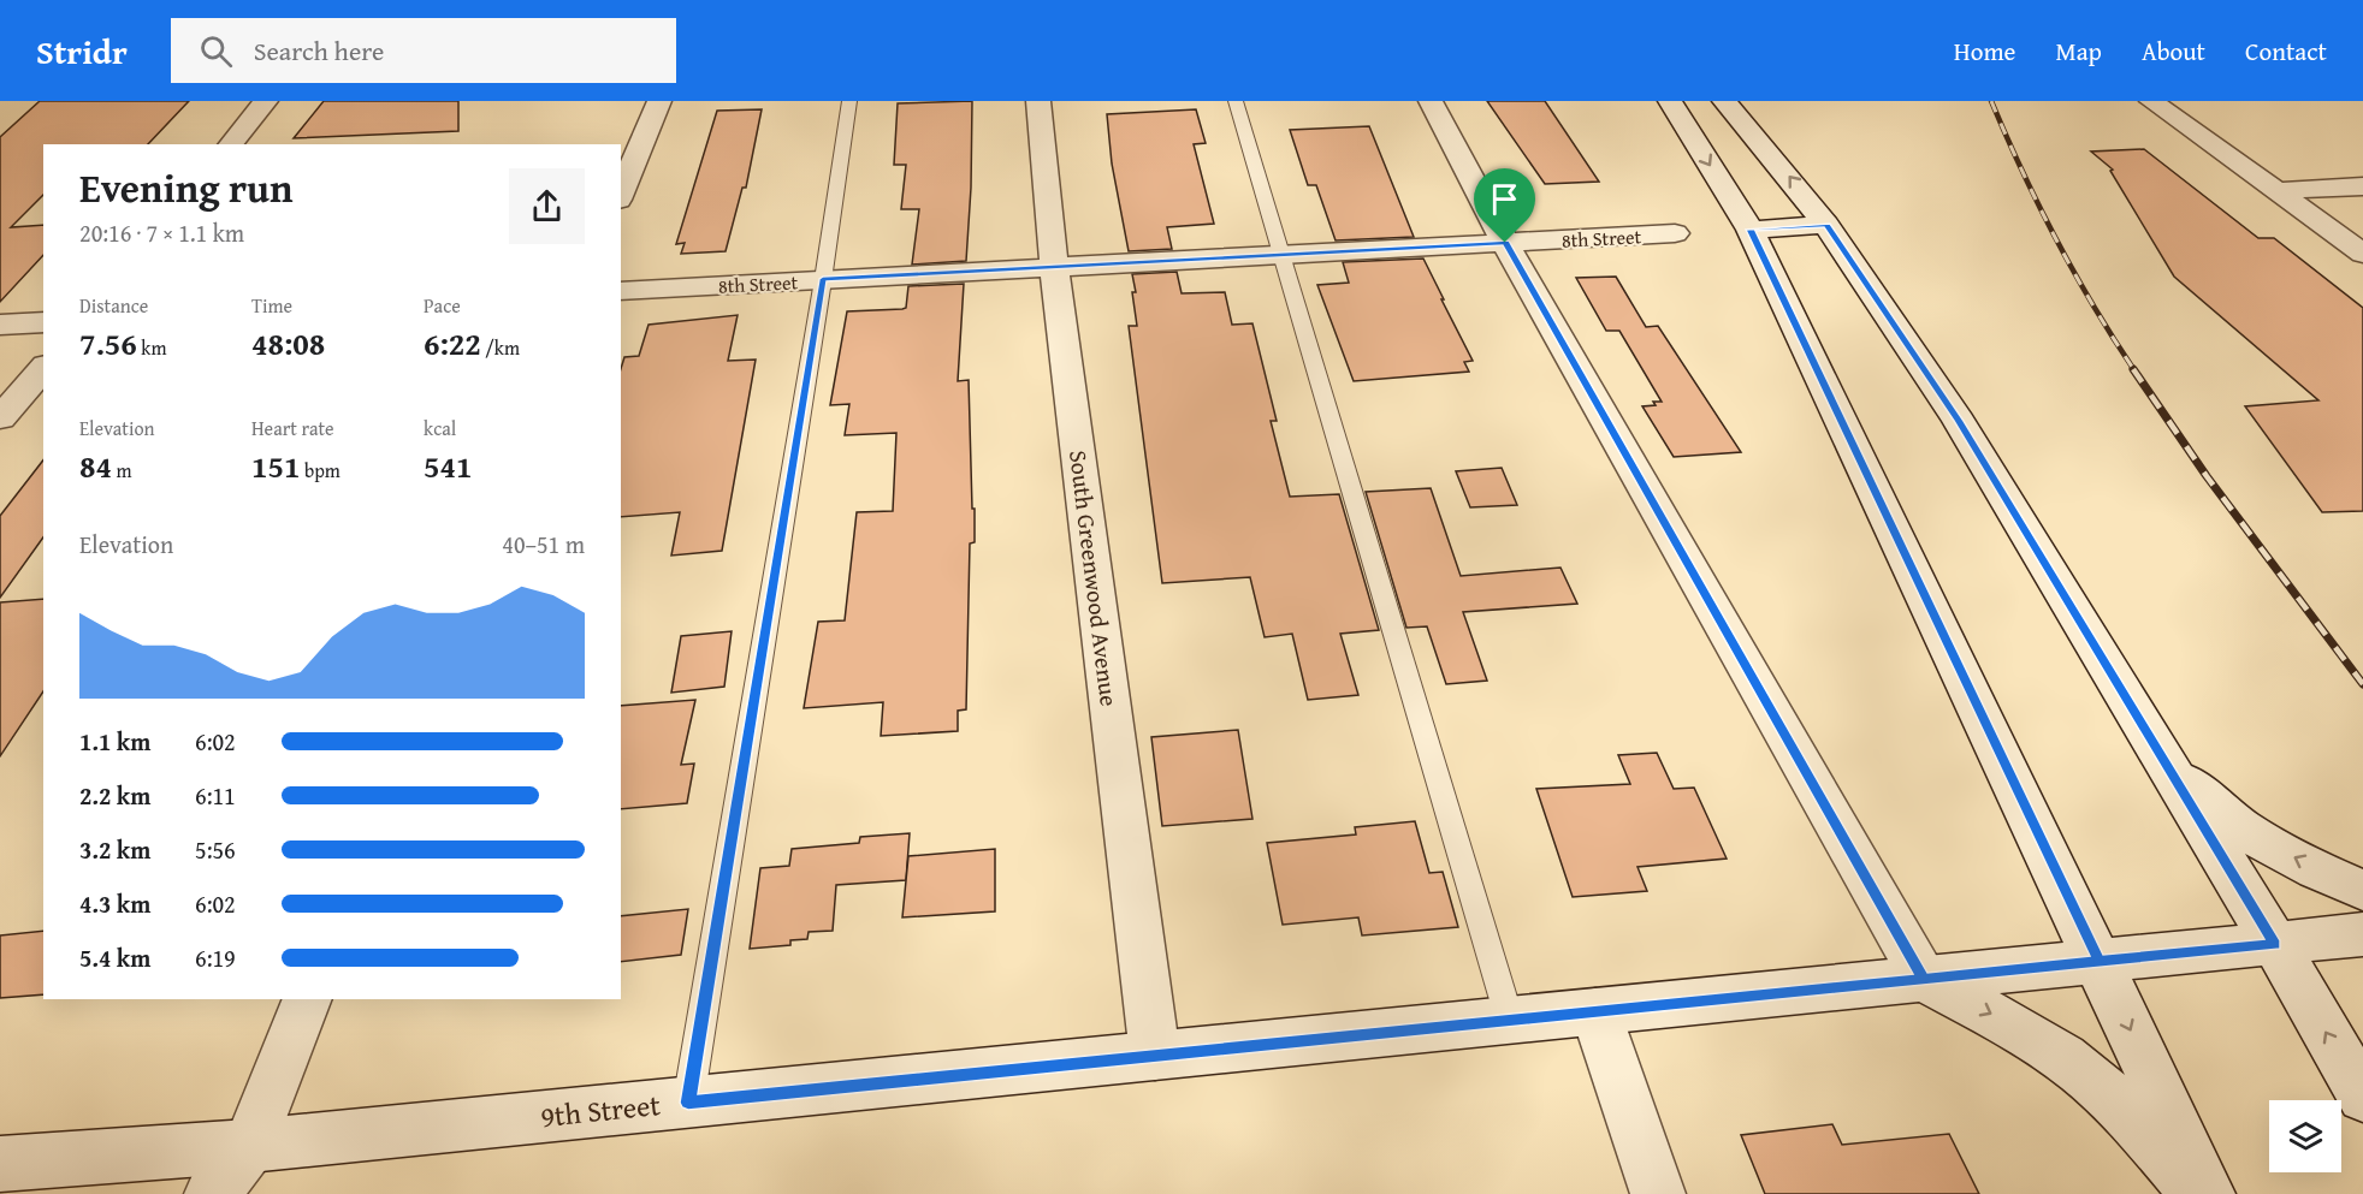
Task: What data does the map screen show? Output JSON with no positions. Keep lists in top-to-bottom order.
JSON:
{
  "streets": {
    "street": ["8th Street", "South Greenwood Avenue", "9th Street"]
  },
  "crossings": [
    ["8th Street", "South Greenwood Avenue"],
    ["South Greenwood Avenue", "9th Street"]
  ],
  "page": {
    "header": "Stridr",
    "search": "Search here",
    "nav": [
      "Home",
      "Map",
      "About",
      "Contact"
    ],
    "heading": ["Evening run", "20:16 · 7 × 1.1 km"],
    "stats": [
      ["Distance", "7.56 km"],
      ["Time", "48:08"],
      ["Pace", "6:22 /km"],
      ["Elevation", "84 m"],
      ["Heart rate", "151 bpm"],
      ["kcal", "541"]
    ],
    "chart": ["Elevation", "40–51 m"],
    "list": [
      {
        "name": "1.1 km",
        "note": "6:02"
      },
      {
        "name": "2.2 km",
        "note": "6:11"
      },
      {
        "name": "3.2 km",
        "note": "5:56"
      },
      {
        "name": "4.3 km",
        "note": "6:02"
      },
      {
        "name": "5.4 km",
        "note": "6:19"
      }
    ]
  }
}
